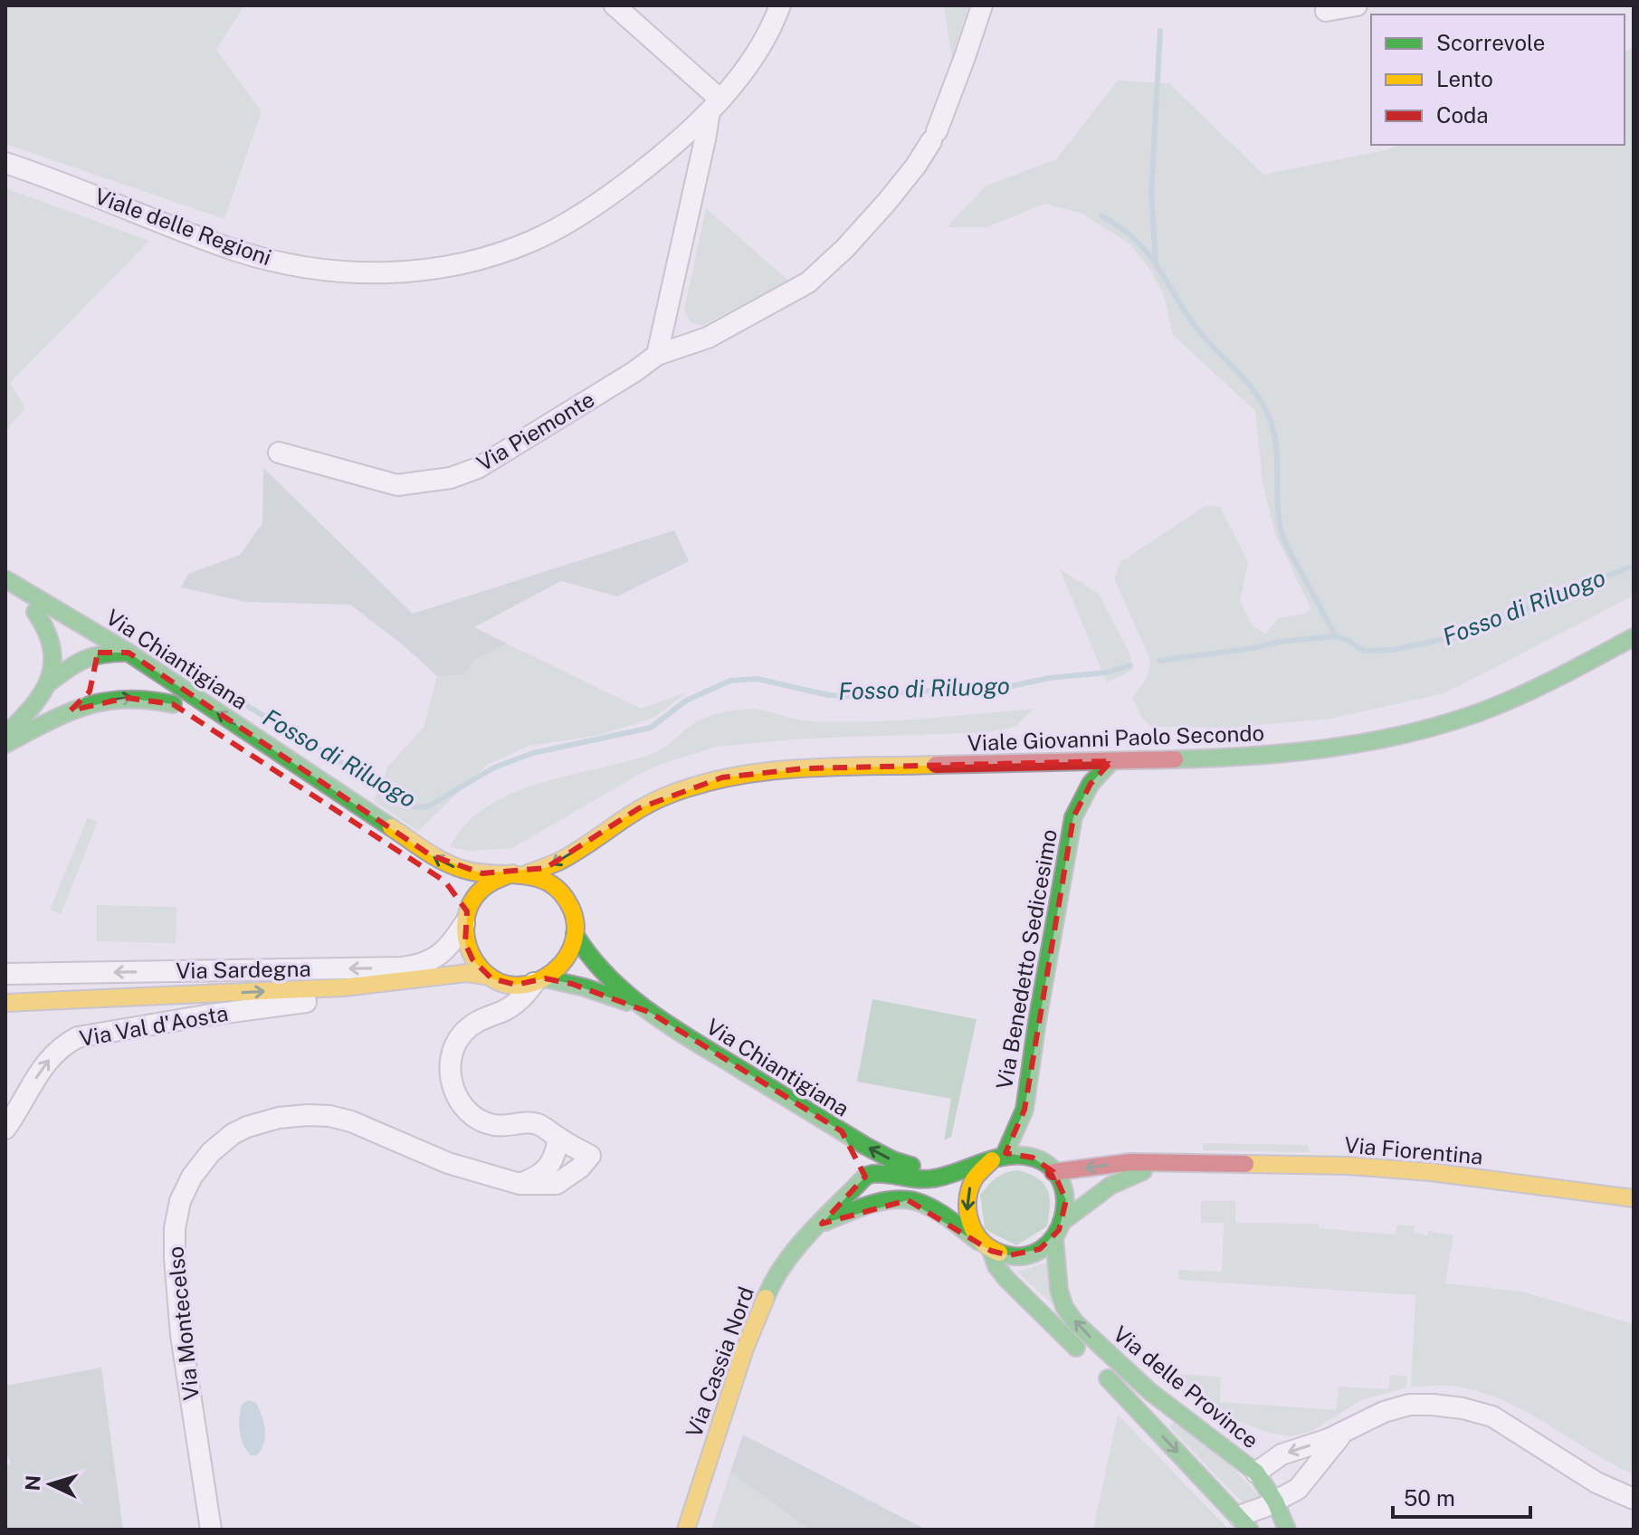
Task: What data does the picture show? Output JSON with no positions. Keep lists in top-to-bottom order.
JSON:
{
  "streets": {
    "main road": [
      "Via Chiantigiana",
      "Viale Giovanni Paolo Secondo",
      "Via Benedetto Sedicesimo",
      "Via Fiorentina",
      "Via Cassia Nord",
      "Via delle Province"
    ],
    "street": [
      "Viale delle Regioni",
      "Via Piemonte",
      "Via Sardegna",
      "Via Val d'Aosta",
      "Via Montecelso"
    ]
  },
  "crossings": [
    ["Via Chiantigiana", "Viale Giovanni Paolo Secondo"],
    ["Via Chiantigiana", "Via Sardegna"],
    ["Via Chiantigiana", "Via Val d'Aosta"],
    ["Via Chiantigiana", "Via Cassia Nord"],
    ["Viale Giovanni Paolo Secondo", "Via Benedetto Sedicesimo"],
    ["Viale Giovanni Paolo Secondo", "Via Sardegna"],
    ["Via Benedetto Sedicesimo", "Via Fiorentina"],
    ["Via Benedetto Sedicesimo", "Via delle Province"],
    ["Via Fiorentina", "Via delle Province"]
  ],
  "one_way": ["Via Sardegna", "Via Val d'Aosta"],
  "water": ["Fosso di Riluogo"],
  "legend": ["Scorrevole", "Lento", "Coda"],
  "scale_bar": "50 m",
  "north": "left"
}
